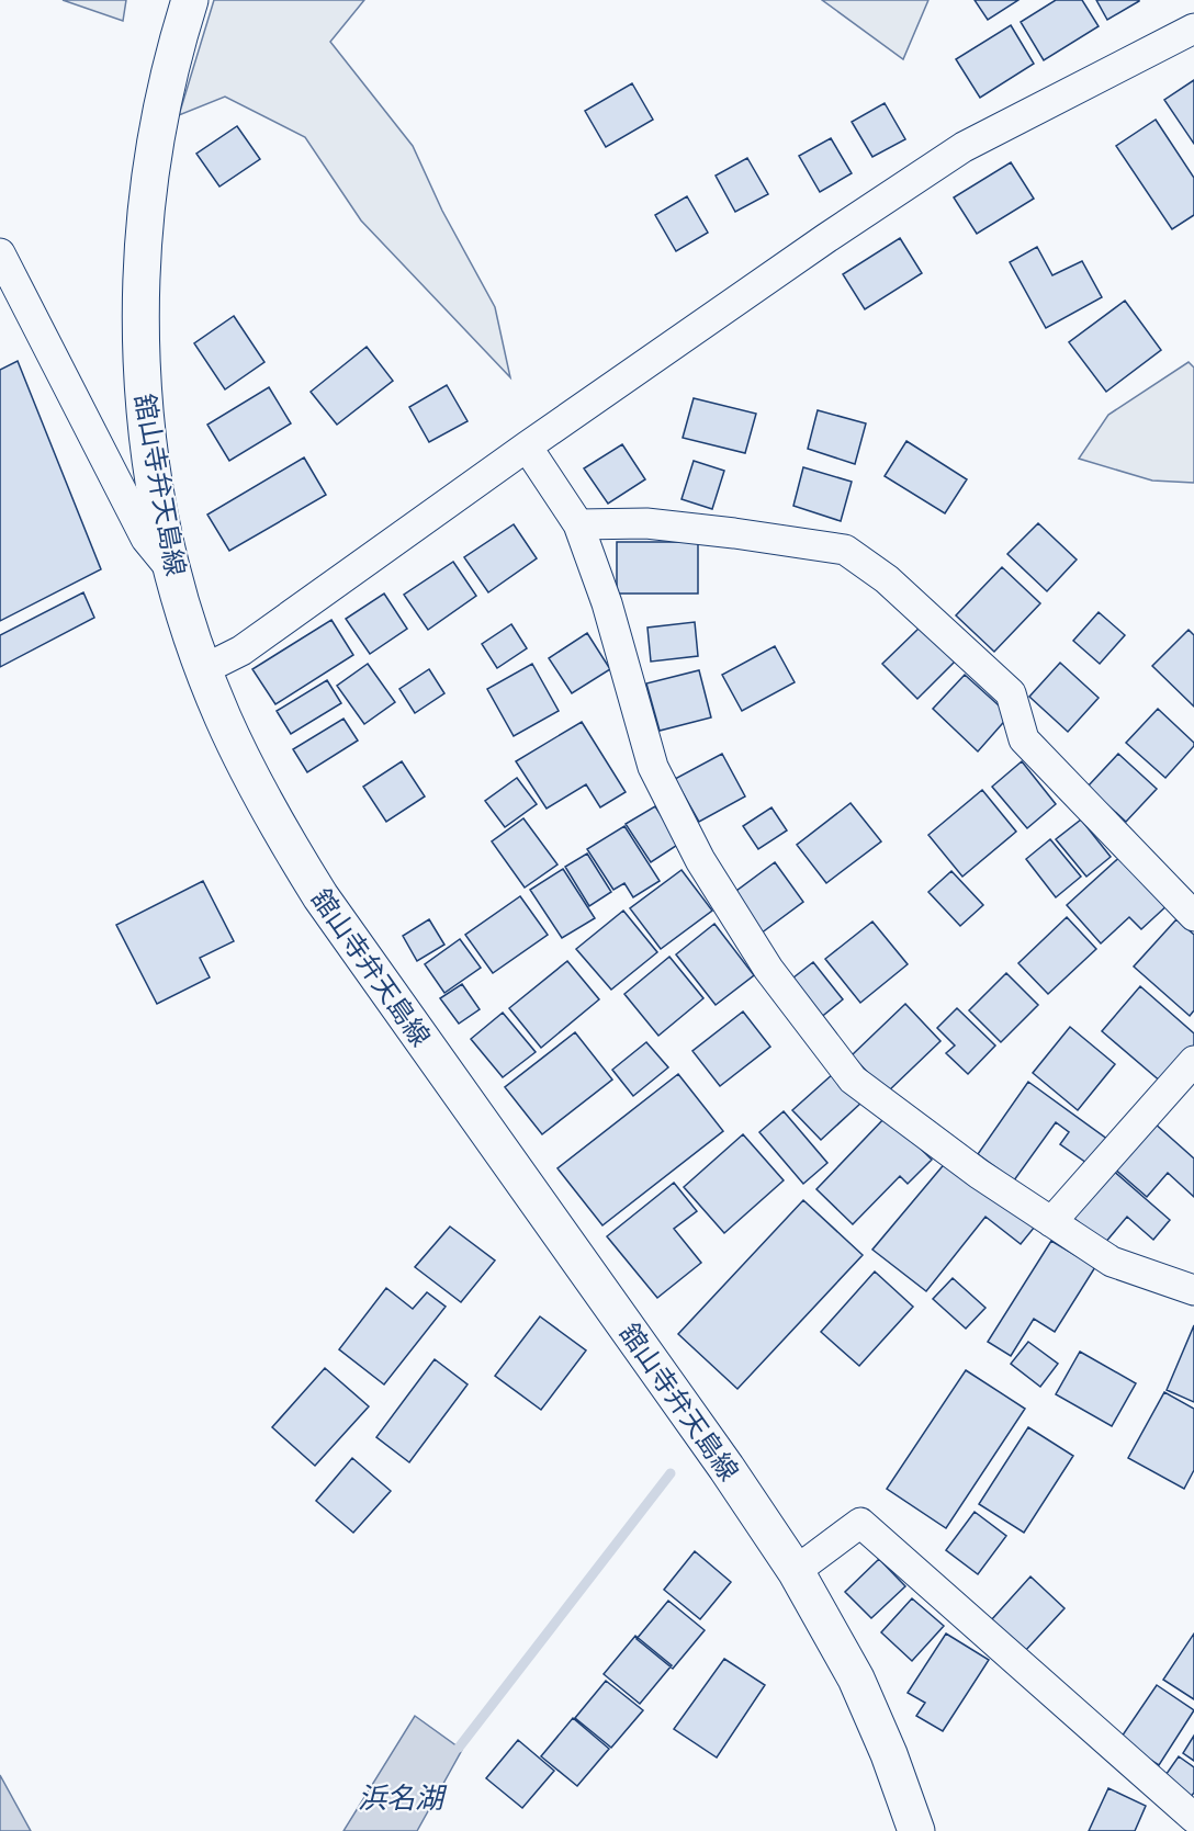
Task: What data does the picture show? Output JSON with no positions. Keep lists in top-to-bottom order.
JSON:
{
  "streets": {
    "main road": ["舘山寺弁天島線"]
  },
  "water": ["浜名湖"]
}
